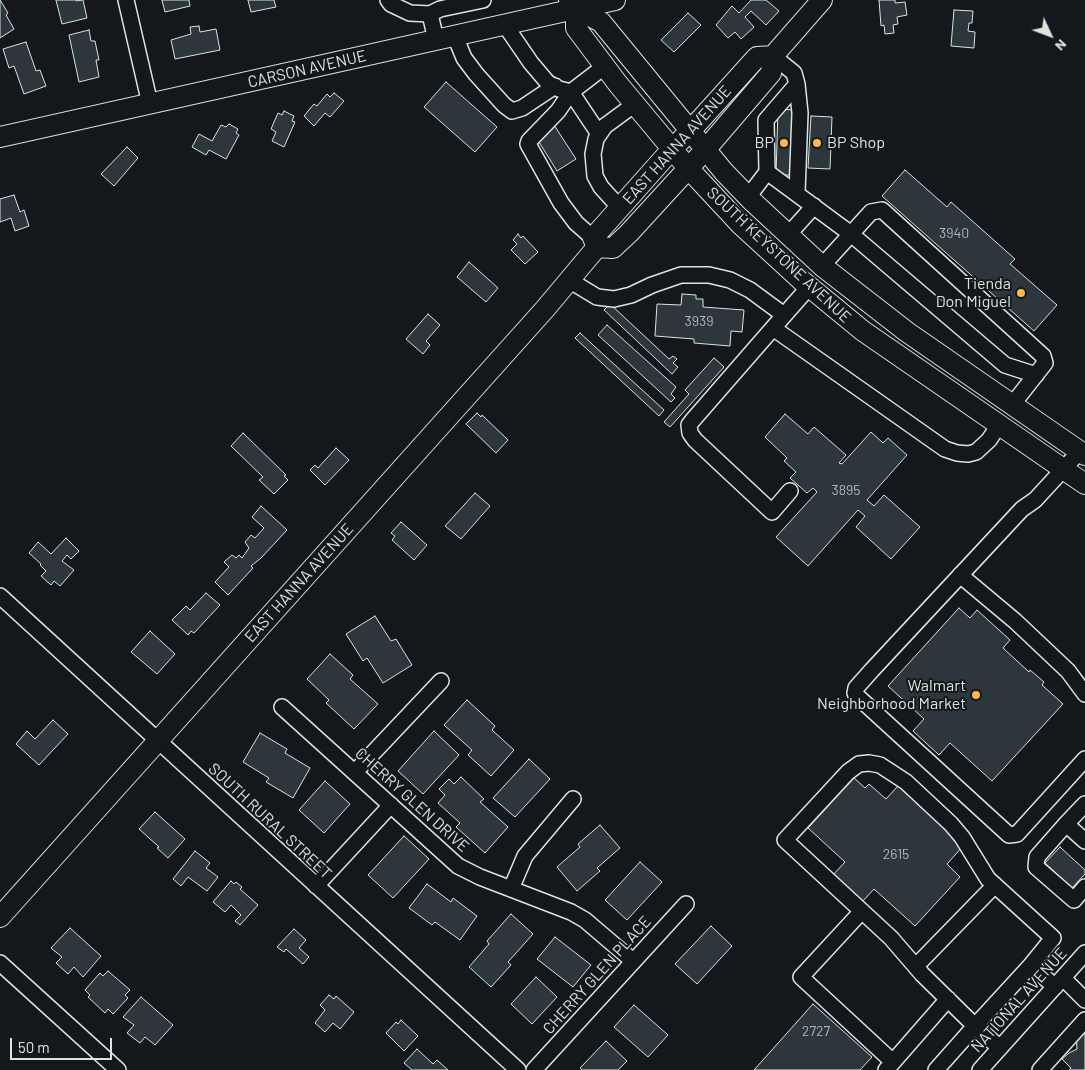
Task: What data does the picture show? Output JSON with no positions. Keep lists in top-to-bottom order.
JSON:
{
  "streets": {
    "main road": ["CARSON AVENUE", "EAST HANNA AVENUE", "SOUTH KEYSTONE AVENUE"],
    "street": [
      "CHERRY GLEN DRIVE",
      "SOUTH RURAL STREET",
      "CHERRY GLEN PLACE",
      "NATIONAL AVENUE"
    ]
  },
  "crossings": [
    ["CARSON AVENUE", "SOUTH KEYSTONE AVENUE"],
    ["EAST HANNA AVENUE", "SOUTH KEYSTONE AVENUE"],
    ["EAST HANNA AVENUE", "SOUTH RURAL STREET"],
    ["CHERRY GLEN DRIVE", "CHERRY GLEN PLACE"]
  ],
  "places": [
    "BP",
    "BP Shop",
    "Tienda Don Miguel",
    "Walmart Neighborhood Market"
  ],
  "house_numbers": [
    "3940",
    "3939",
    "3895",
    "2615",
    "2727"
  ],
  "scale_bar": "50 m",
  "north": "bottom right"
}
